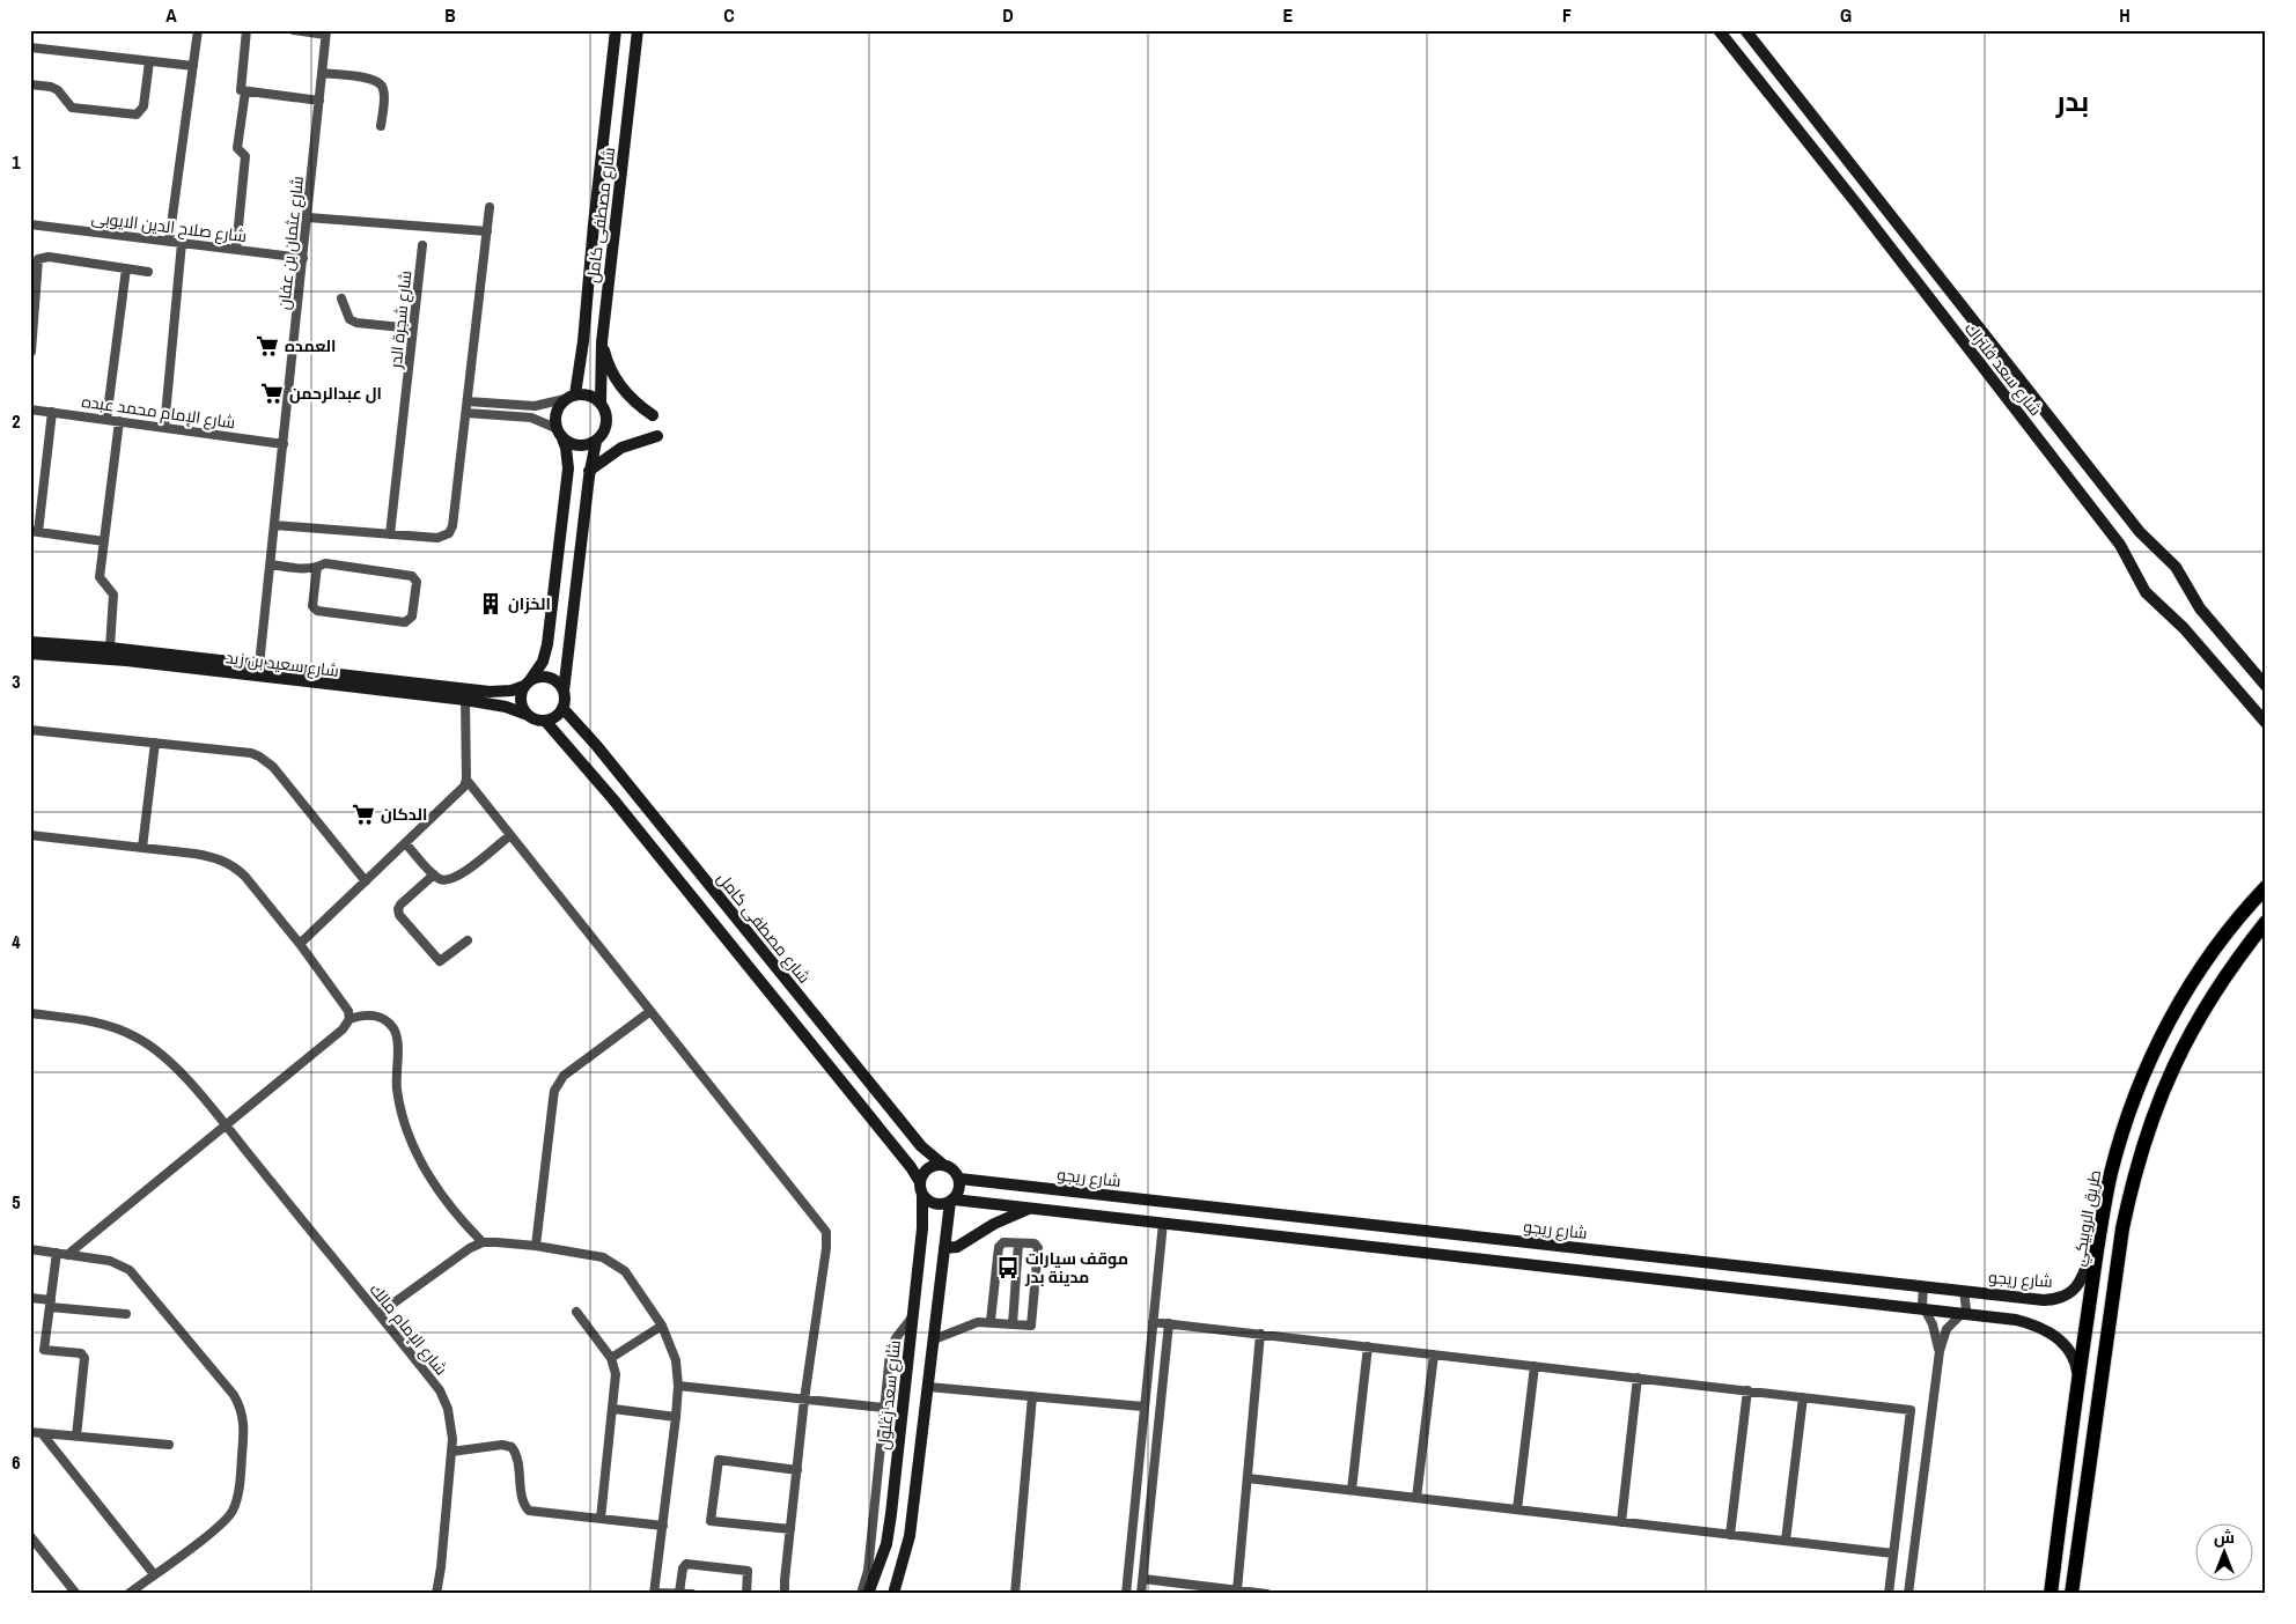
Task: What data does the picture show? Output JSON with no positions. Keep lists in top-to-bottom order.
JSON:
{
  "streets": {
    "main road": ["طريق الروبيكي"],
    "street": [
      "شارع مصطفى كامل",
      "شارع صلاح الدين الايوبى",
      "شارع عثمان بن عفان",
      "شارع شجرة الدر",
      "شارع سعد فلتراك",
      "شارع الإمام محمد عبده",
      "شارع سعيد بن زيد",
      "شارع ريجو",
      "شارع الإمام مالك",
      "شارع سعد زغلول"
    ]
  },
  "crossings": [
    ["شارع مصطفى كامل", "شارع سعيد بن زيد"],
    ["شارع مصطفى كامل", "شارع ريجو"],
    ["شارع مصطفى كامل", "شارع سعد زغلول"],
    ["شارع صلاح الدين الايوبى", "شارع عثمان بن عفان"],
    ["شارع عثمان بن عفان", "شارع الإمام محمد عبده"],
    ["شارع عثمان بن عفان", "شارع سعيد بن زيد"],
    ["شارع ريجو", "طريق الروبيكي"],
    ["شارع ريجو", "شارع سعد زغلول"]
  ],
  "districts": ["بدر"],
  "places": {
    "supermarket": ["العمده", "ال عبدالرحمن", "الدكان"],
    "building": ["الخزان"],
    "bus stop": ["موقف سيارات مدينة بدر"]
  },
  "north": "top",
  "grid": {
    "columns": [
      "A",
      "B",
      "C",
      "D",
      "E",
      "F",
      "G",
      "H"
    ],
    "rows": [
      "1",
      "2",
      "3",
      "4",
      "5",
      "6"
    ]
  }
}
